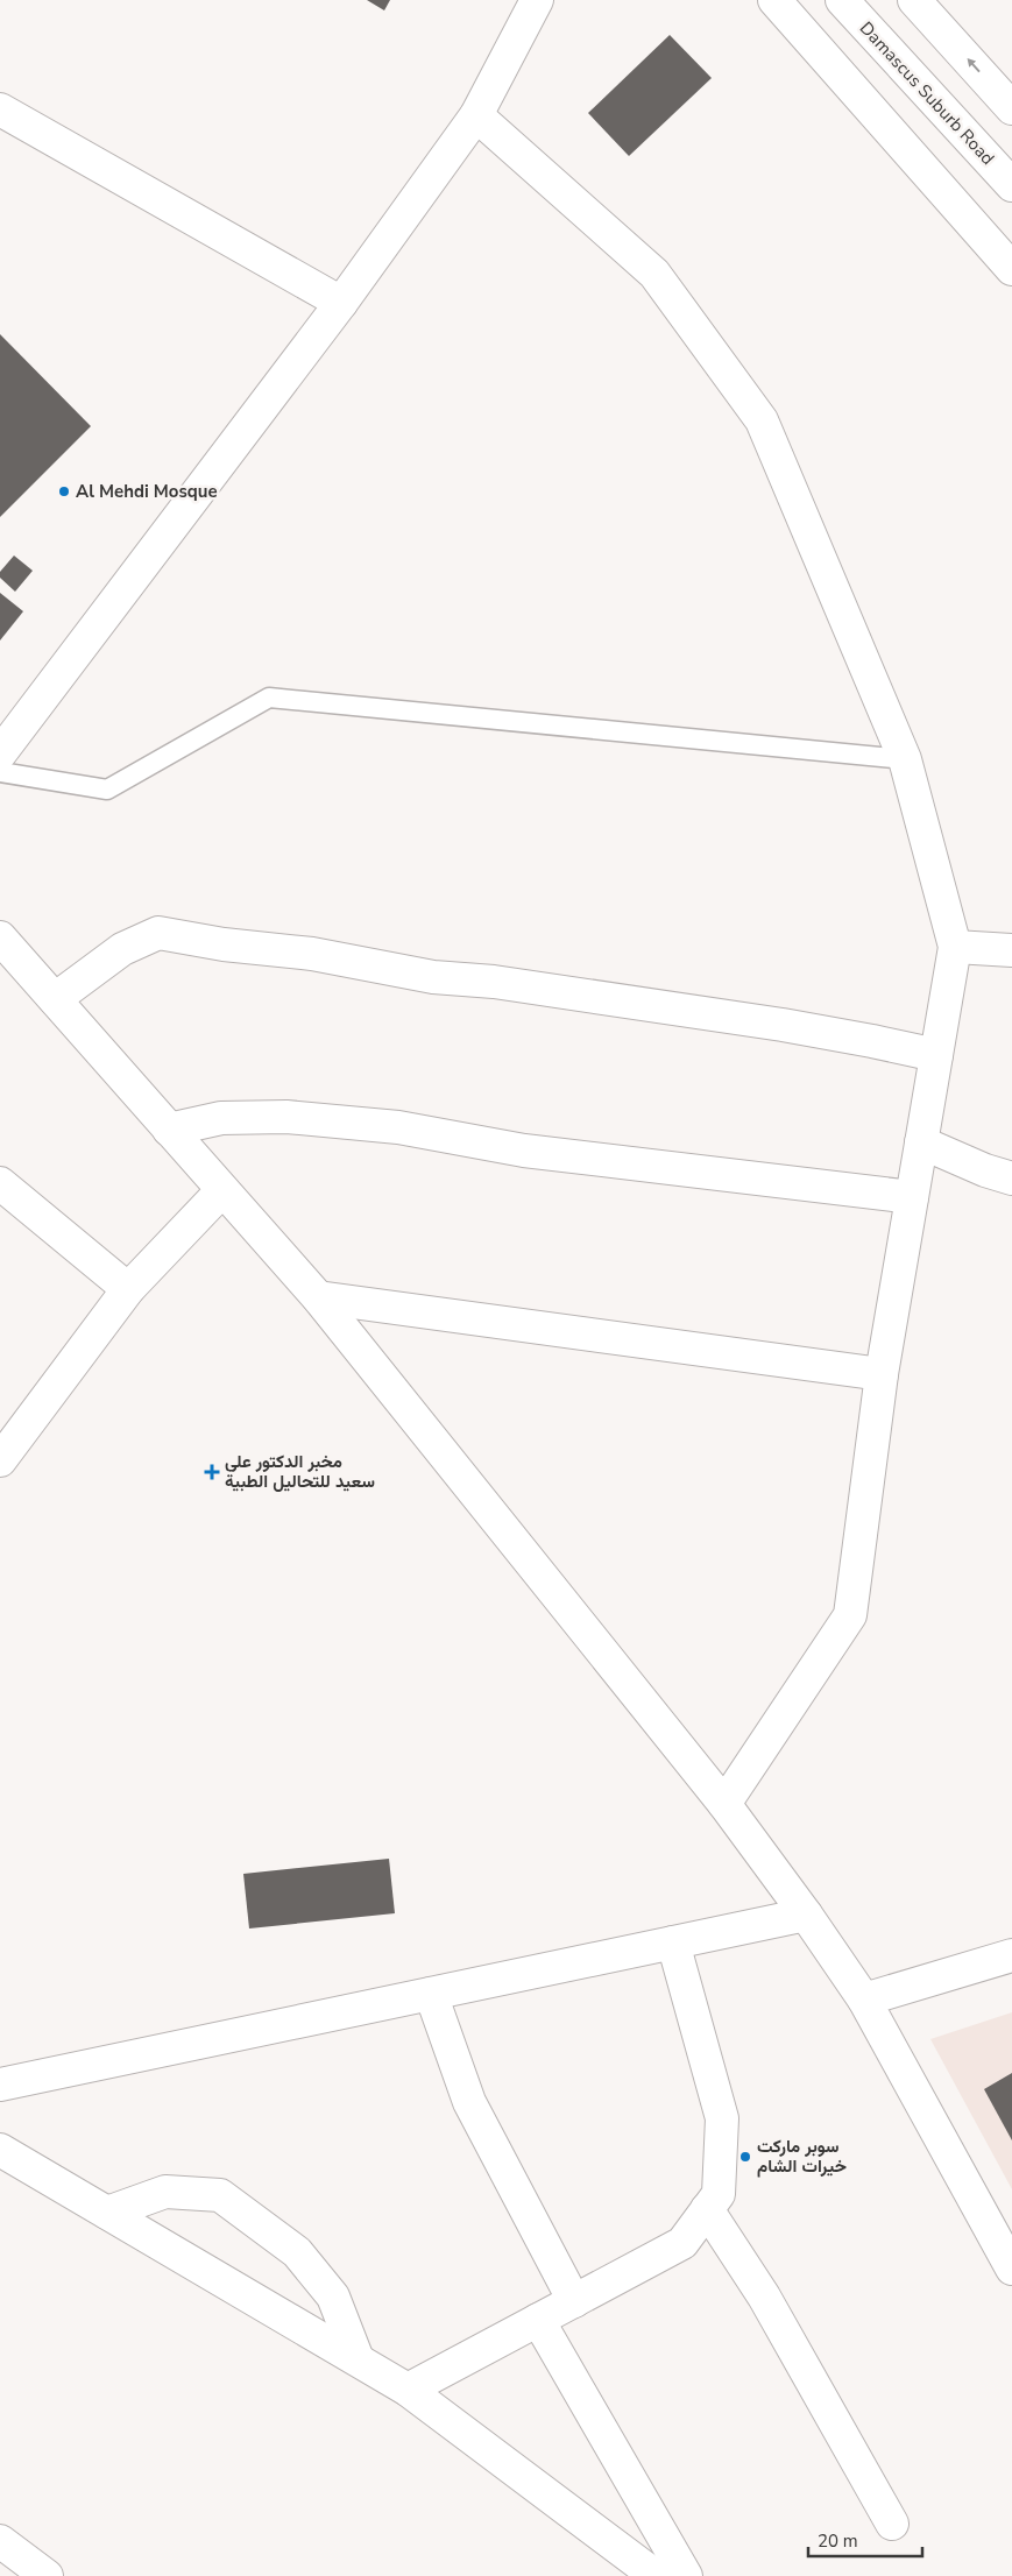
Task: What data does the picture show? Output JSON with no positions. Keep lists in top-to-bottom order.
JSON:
{
  "streets": {
    "street": ["Damascus Suburb Road"]
  },
  "places": {
    "other": ["Al Mehdi Mosque", "سوبر ماركت خيرات الشام"],
    "health": ["مخبر الدكتور علي سعيد للتحاليل الطبية"]
  },
  "scale_bar": "20 m"
}
